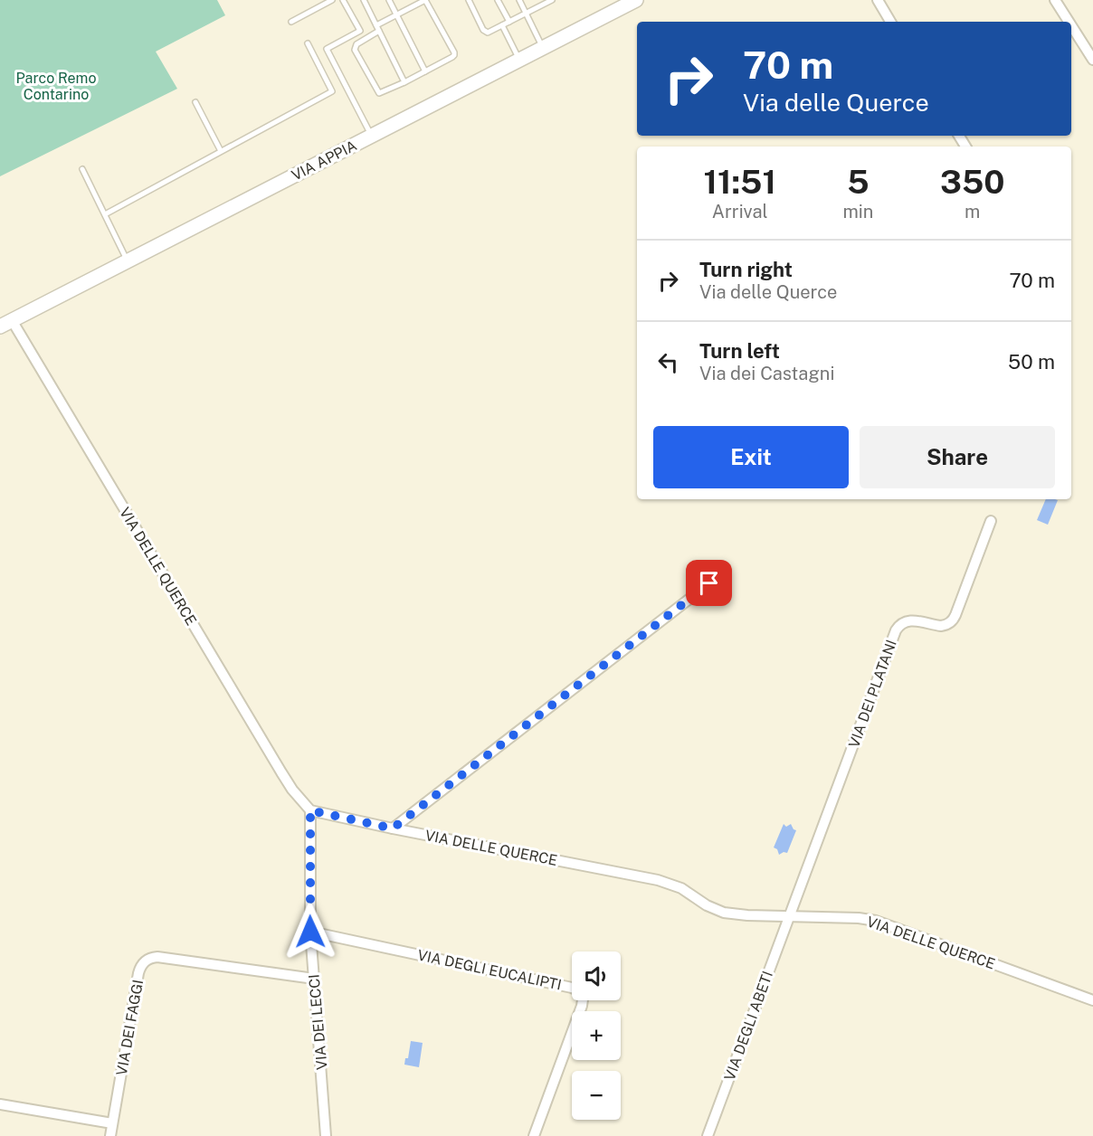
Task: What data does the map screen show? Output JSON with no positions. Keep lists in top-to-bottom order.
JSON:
{
  "streets": {
    "street": [
      "VIA APPIA",
      "VIA DELLE QUERCE",
      "VIA DEI PLATANI",
      "VIA DEGLI EUCALIPTI",
      "VIA DEI LECCI",
      "VIA DEGLI ABETI",
      "VIA DEI FAGGI"
    ]
  },
  "crossings": [
    ["VIA APPIA", "VIA DELLE QUERCE"],
    ["VIA DELLE QUERCE", "VIA DEI PLATANI"],
    ["VIA DELLE QUERCE", "VIA DEI LECCI"],
    ["VIA DELLE QUERCE", "VIA DEGLI ABETI"],
    ["VIA DEI PLATANI", "VIA DEGLI ABETI"],
    ["VIA DEGLI EUCALIPTI", "VIA DEI LECCI"],
    ["VIA DEI LECCI", "VIA DEI FAGGI"]
  ],
  "parks": ["Parco Remo Contarino"],
  "page": {
    "turn": ["70 m", "Via delle Querce"],
    "eta": [
      "11:51",
      "Arrival",
      "5",
      "min",
      "350",
      "m"
    ],
    "list": [
      {
        "name": "Turn right",
        "note": "Via delle Querce",
        "value": "70 m"
      },
      {
        "name": "Turn left",
        "note": "Via dei Castagni",
        "value": "50 m"
      }
    ],
    "buttons": ["Exit", "Share"],
    "map_buttons": ["+", "−"]
  }
}
